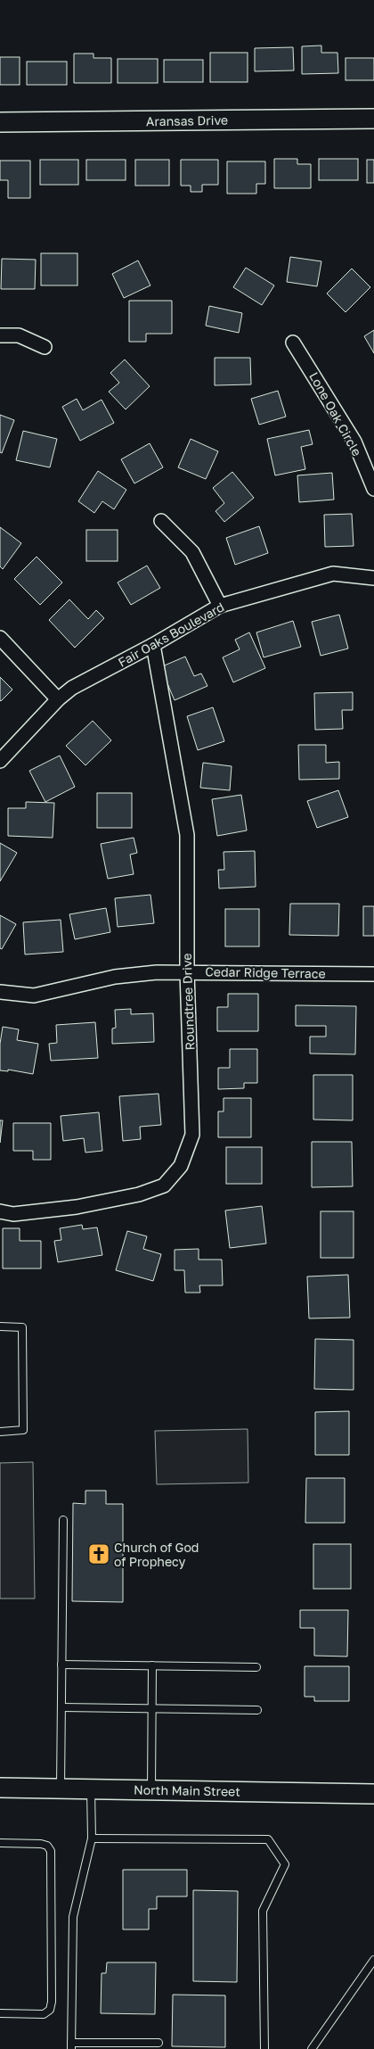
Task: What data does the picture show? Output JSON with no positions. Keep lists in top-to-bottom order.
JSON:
{
  "streets": {
    "main road": ["Aransas Drive", "North Main Street"],
    "street": [
      "Lone Oak Circle",
      "Fair Oaks Boulevard",
      "Cedar Ridge Terrace",
      "Roundtree Drive"
    ]
  },
  "crossings": [
    ["Fair Oaks Boulevard", "Roundtree Drive"],
    ["Cedar Ridge Terrace", "Roundtree Drive"]
  ],
  "places": {
    "church": ["Church of God of Prophecy"]
  }
}
